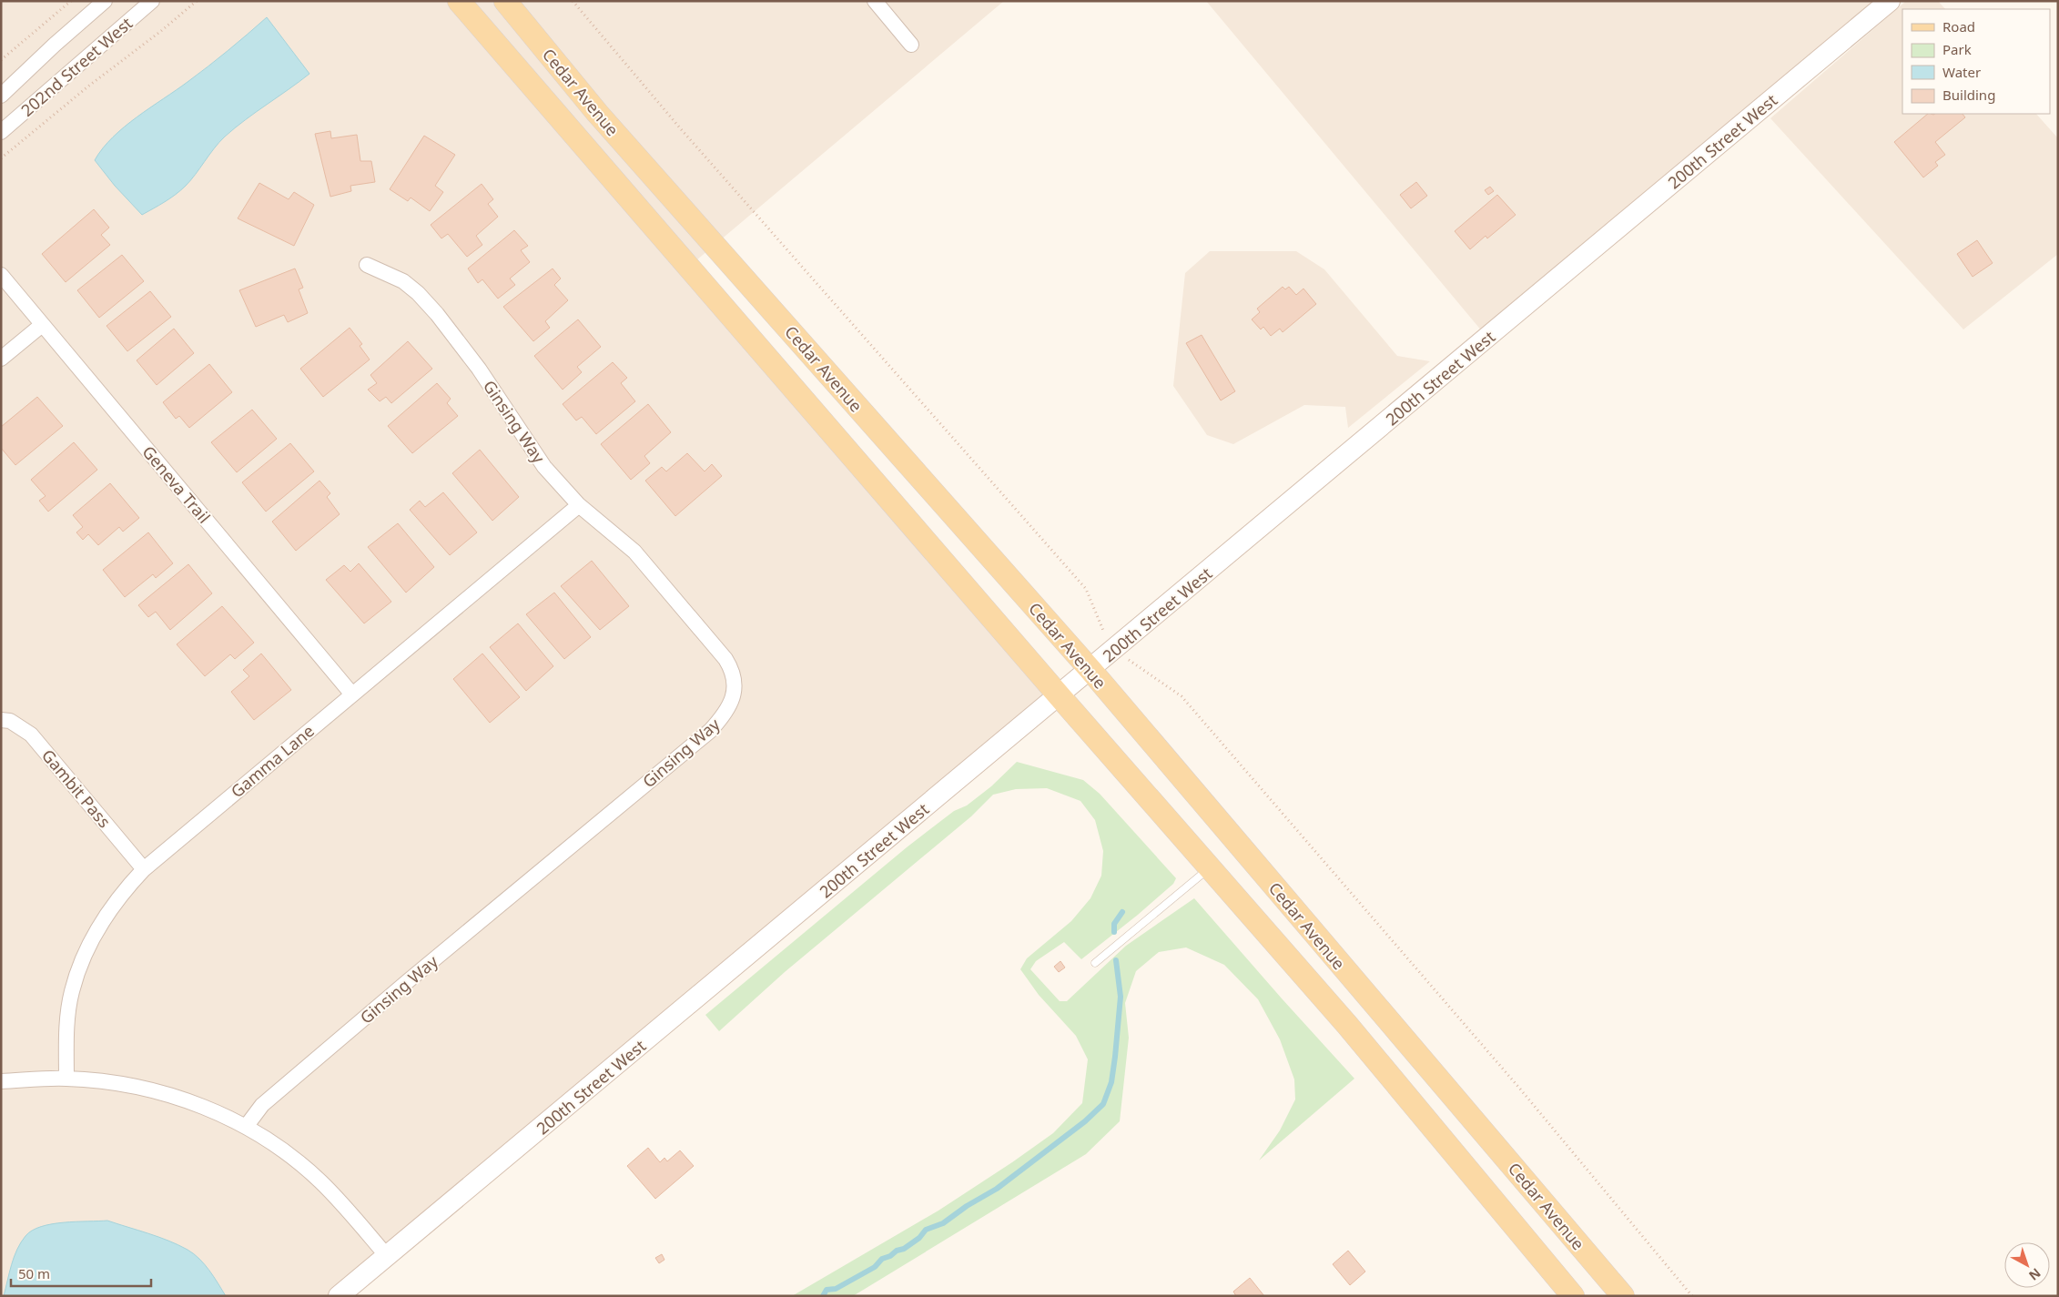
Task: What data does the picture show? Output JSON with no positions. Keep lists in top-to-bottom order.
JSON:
{
  "streets": {
    "main road": ["Cedar Avenue"],
    "street": [
      "202nd Street West",
      "200th Street West",
      "Ginsing Way",
      "Geneva Trail",
      "Gamma Lane",
      "Gambit Pass"
    ]
  },
  "crossings": [
    ["Cedar Avenue", "200th Street West"],
    ["Ginsing Way", "Gamma Lane"],
    ["Geneva Trail", "Gamma Lane"],
    ["Gamma Lane", "Gambit Pass"]
  ],
  "legend": [
    "Road",
    "Park",
    "Water",
    "Building"
  ],
  "scale_bar": "50 m",
  "north": "bottom right"
}
